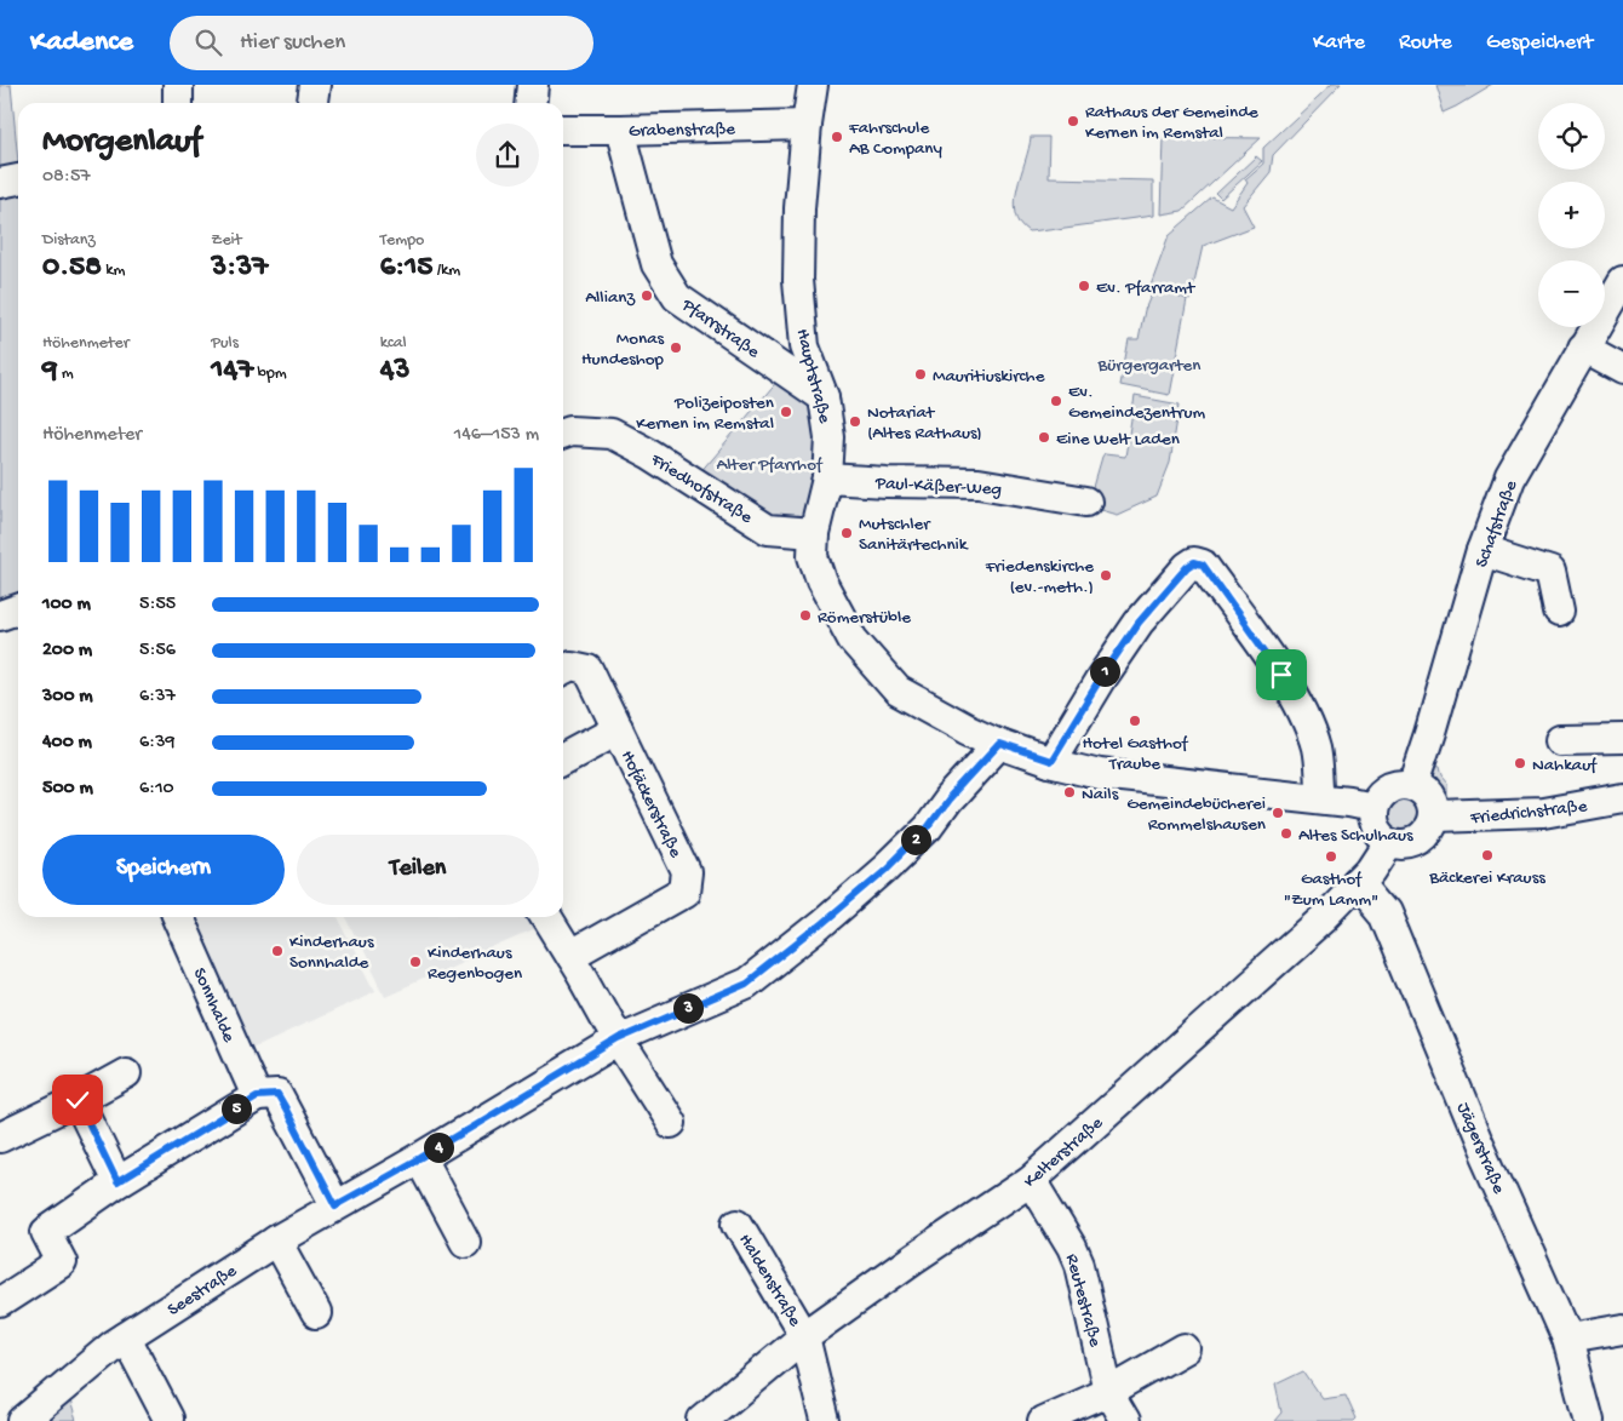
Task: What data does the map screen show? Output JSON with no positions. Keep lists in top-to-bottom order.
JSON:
{
  "streets": {
    "street": [
      "Grabenstraße",
      "Pfarrstraße",
      "Hauptstraße",
      "Paul-Käßer-Weg",
      "Friedhofstraße",
      "Schafstraße",
      "Hofäckerstraße",
      "Friedrichstraße",
      "Sonnhalde",
      "Jägerstraße",
      "Kelterstraße",
      "Haldenstraße",
      "Seestraße",
      "Reutestraße"
    ]
  },
  "crossings": [
    ["Grabenstraße", "Pfarrstraße"],
    ["Grabenstraße", "Hauptstraße"],
    ["Pfarrstraße", "Hauptstraße"],
    ["Hauptstraße", "Paul-Käßer-Weg"],
    ["Hauptstraße", "Friedhofstraße"],
    ["Hauptstraße", "Schafstraße"],
    ["Hauptstraße", "Friedrichstraße"],
    ["Hauptstraße", "Kelterstraße"],
    ["Hauptstraße", "Seestraße"],
    ["Schafstraße", "Friedrichstraße"],
    ["Schafstraße", "Kelterstraße"],
    ["Friedrichstraße", "Kelterstraße"],
    ["Jägerstraße", "Kelterstraße"],
    ["Kelterstraße", "Haldenstraße"],
    ["Kelterstraße", "Reutestraße"]
  ],
  "parks": ["Bürgergarten", "Alter Pfarrhof"],
  "places": [
    "Rathaus der Gemeinde Kernen im Remstal",
    "Fahrschule AB Company",
    "Ev. Pfarramt",
    "Allianz",
    "Monas Hundeshop",
    "Mauritiuskirche",
    "Ev. Gemeindezentrum",
    "Polizeiposten Kernen im Remstal",
    "Notariat (Altes Rathaus)",
    "Eine Welt Laden",
    "Mutschler Sanitärtechnik",
    "Friedenskirche (ev.-meth.)",
    "Römerstüble",
    "Hotel Gasthof Traube",
    "Nahkauf",
    "Nails",
    "Gemeindebücherei Rommelshausen",
    "Altes Schulhaus",
    "Bäckerei Krauss",
    "Gasthof \"Zum Lamm\"",
    "Kinderhaus Sonnhalde",
    "Kinderhaus Regenbogen"
  ],
  "page": {
    "header": "Kadence",
    "search": "Hier suchen",
    "nav": ["Karte", "Route", "Gespeichert"],
    "map_buttons": ["+", "−"],
    "heading": ["Morgenlauf", "08:57"],
    "stats": [
      ["Distanz", "0.58 km"],
      ["Zeit", "3:37"],
      ["Tempo", "6:15 /km"],
      ["Höhenmeter", "9 m"],
      ["Puls", "147 bpm"],
      ["kcal", "43"]
    ],
    "chart": ["Höhenmeter", "146–153 m"],
    "list": [
      {
        "name": "100 m",
        "note": "5:55"
      },
      {
        "name": "200 m",
        "note": "5:56"
      },
      {
        "name": "300 m",
        "note": "6:37"
      },
      {
        "name": "400 m",
        "note": "6:39"
      },
      {
        "name": "500 m",
        "note": "6:10"
      }
    ],
    "pins": [
      "1",
      "2",
      "3",
      "5",
      "4"
    ],
    "buttons": ["Speichern", "Teilen"]
  }
}
